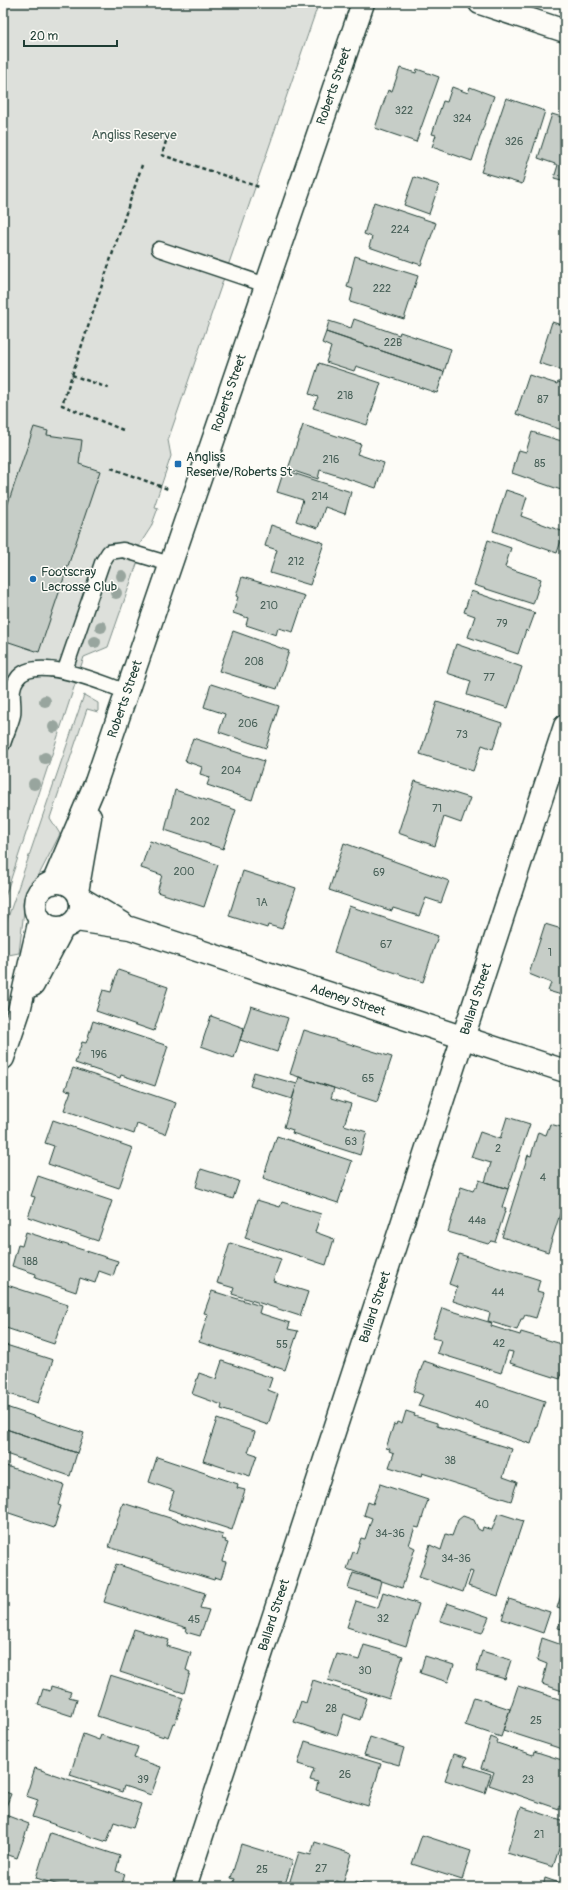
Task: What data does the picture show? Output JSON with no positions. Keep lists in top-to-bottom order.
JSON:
{
  "streets": {
    "street": ["Roberts Street", "Ballard Street", "Adeney Street"]
  },
  "crossings": [
    ["Roberts Street", "Adeney Street"],
    ["Ballard Street", "Adeney Street"]
  ],
  "parks": ["Angliss Reserve"],
  "places": {
    "transit": ["Angliss Reserve/Roberts St"],
    "other": ["Footscray Lacrosse Club"]
  },
  "house_numbers": [
    "322",
    "324",
    "326",
    "224",
    "222",
    "22B",
    "218",
    "87",
    "216",
    "85",
    "214",
    "212",
    "210",
    "79",
    "208",
    "77",
    "206",
    "73",
    "204",
    "71",
    "202",
    "200",
    "69",
    "1A",
    "67",
    "1",
    "196",
    "65",
    "63",
    "2",
    "4",
    "44a",
    "188",
    "44",
    "42",
    "55",
    "40",
    "38",
    "34-36",
    "34-36",
    "32",
    "45",
    "30",
    "28",
    "25",
    "26",
    "39",
    "23",
    "21",
    "27",
    "25"
  ],
  "scale_bar": "20 m"
}
